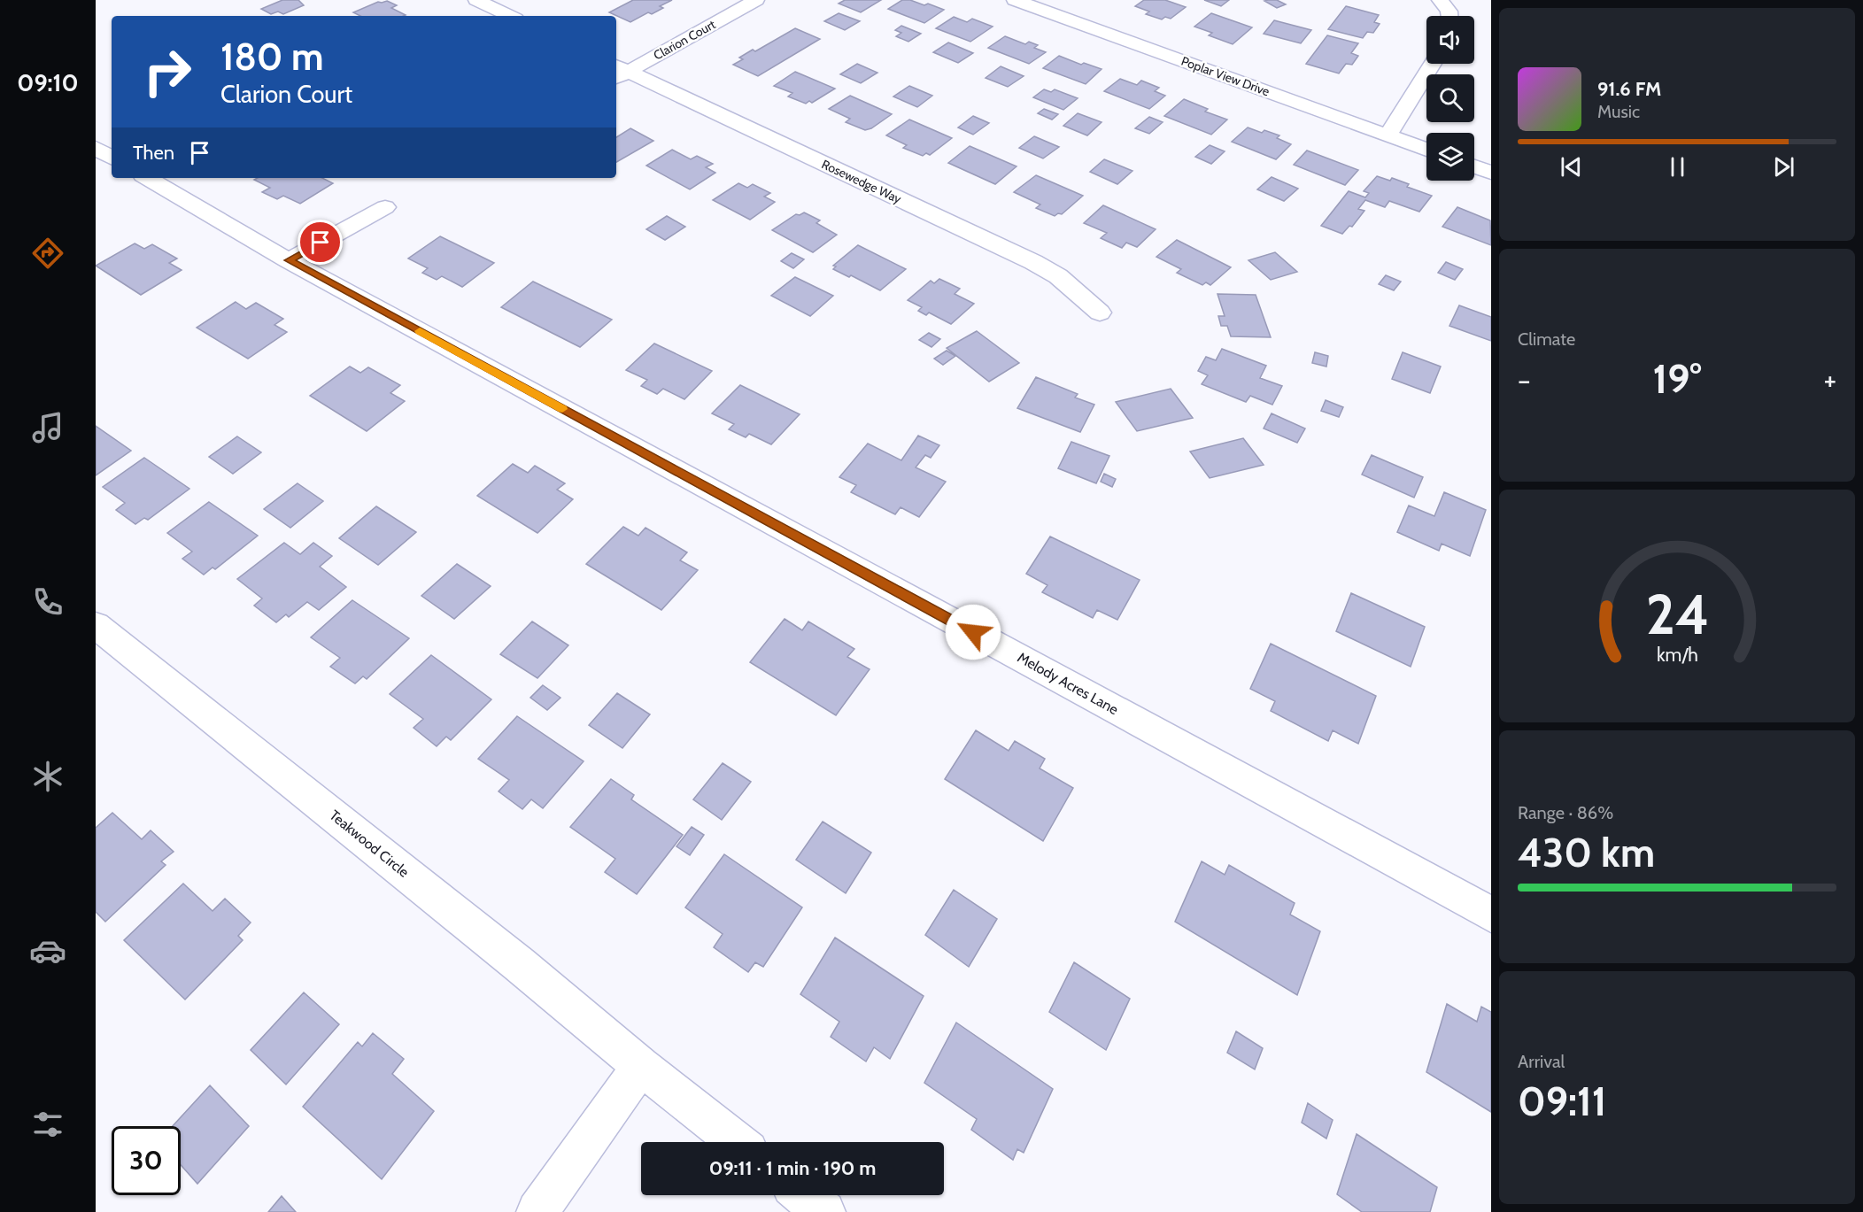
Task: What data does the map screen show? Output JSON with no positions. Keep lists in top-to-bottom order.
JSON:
{
  "streets": {
    "street": [
      "Clarion Court",
      "Poplar View Drive",
      "Rosewedge Way",
      "Melody Acres Lane",
      "Teakwood Circle"
    ]
  },
  "crossings": [
    ["Clarion Court", "Rosewedge Way"]
  ],
  "page": {
    "tabs": "09:10",
    "turn": ["180 m", "Clarion Court"],
    "song": ["91.6 FM", "Music"],
    "then": "Then",
    "tile": [
      "Climate",
      ["Range · 86%", "430 km"],
      ["Arrival", "09:11"]
    ],
    "heat": ["−", "19°", "+"],
    "limit": "30",
    "trip": "09:11 · 1 min · 190 m",
    "gauge": ["24", "km/h"]
  }
}
